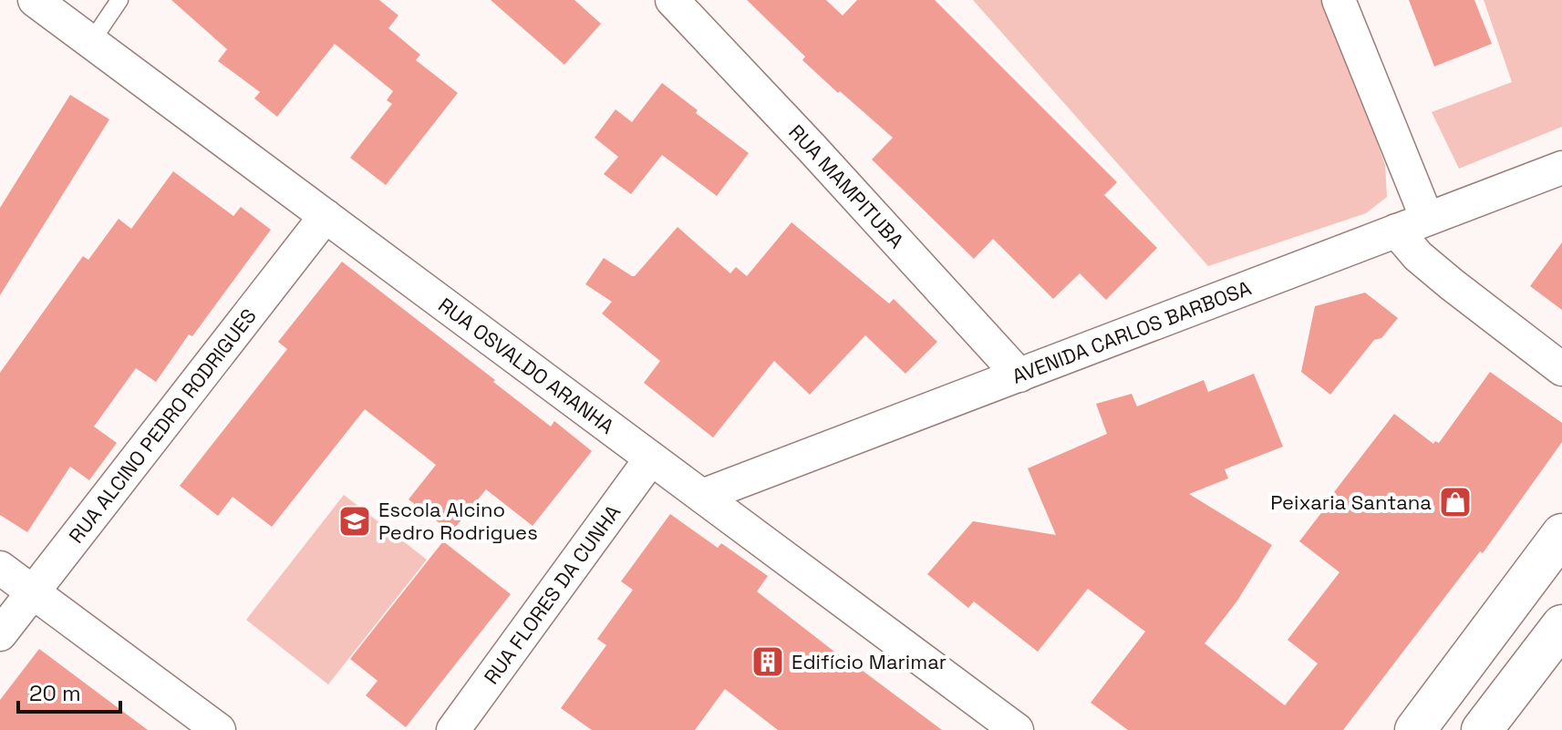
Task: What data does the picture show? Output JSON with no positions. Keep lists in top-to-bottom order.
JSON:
{
  "streets": {
    "street": [
      "RUA MAMPITUBA",
      "AVENIDA CARLOS BARBOSA",
      "RUA OSVALDO ARANHA",
      "RUA ALCINO PEDRO RODRIGUES",
      "RUA FLORES DA CUNHA"
    ]
  },
  "crossings": [
    ["RUA MAMPITUBA", "AVENIDA CARLOS BARBOSA"],
    ["AVENIDA CARLOS BARBOSA", "RUA OSVALDO ARANHA"],
    ["RUA OSVALDO ARANHA", "RUA ALCINO PEDRO RODRIGUES"],
    ["RUA OSVALDO ARANHA", "RUA FLORES DA CUNHA"]
  ],
  "places": {
    "shop": ["Peixaria Santana"],
    "school or university": ["Escola Alcino Pedro Rodrigues"],
    "building": ["Edifício Marimar"]
  },
  "scale_bar": "20 m"
}
